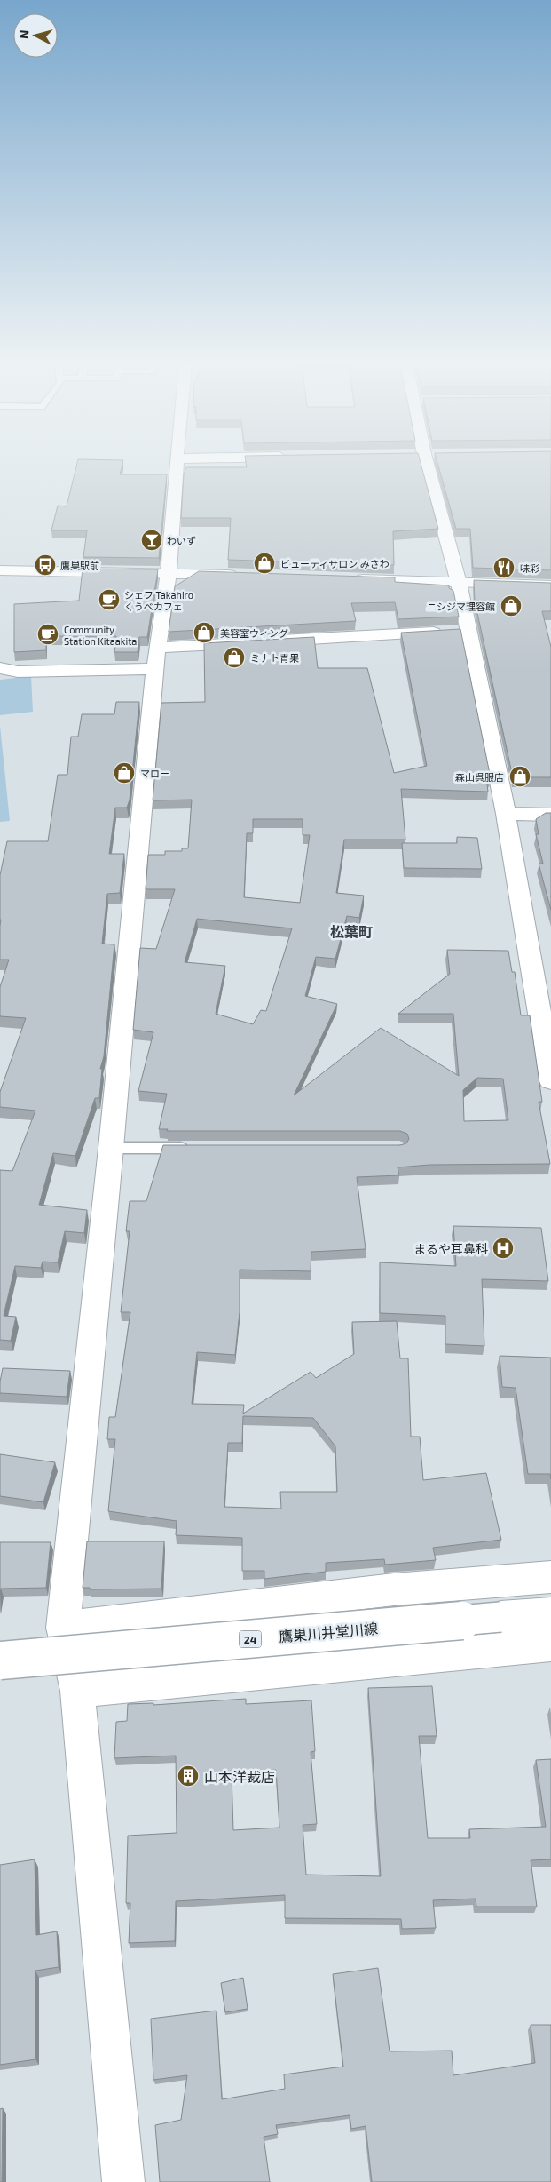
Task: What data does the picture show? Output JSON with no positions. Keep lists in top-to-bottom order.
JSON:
{
  "streets": {
    "street": ["鷹巣川井堂川線", "24"]
  },
  "districts": ["松葉町"],
  "places": {
    "bar": ["わいず"],
    "shop": [
      "ビューティサロン みさわ",
      "ニシジマ理容館",
      "美容室ウィング",
      "ミナト青果",
      "マロー",
      "森山呉服店"
    ],
    "bus stop": ["鷹巣駅前"],
    "restaurant": ["味彩"],
    "cafe": ["シェフ Takahiro くうべカフェ", "Community Station Kitaakita"],
    "hospital": ["まるや耳鼻科"],
    "building": ["山本洋裁店"]
  },
  "north": "left"
}
